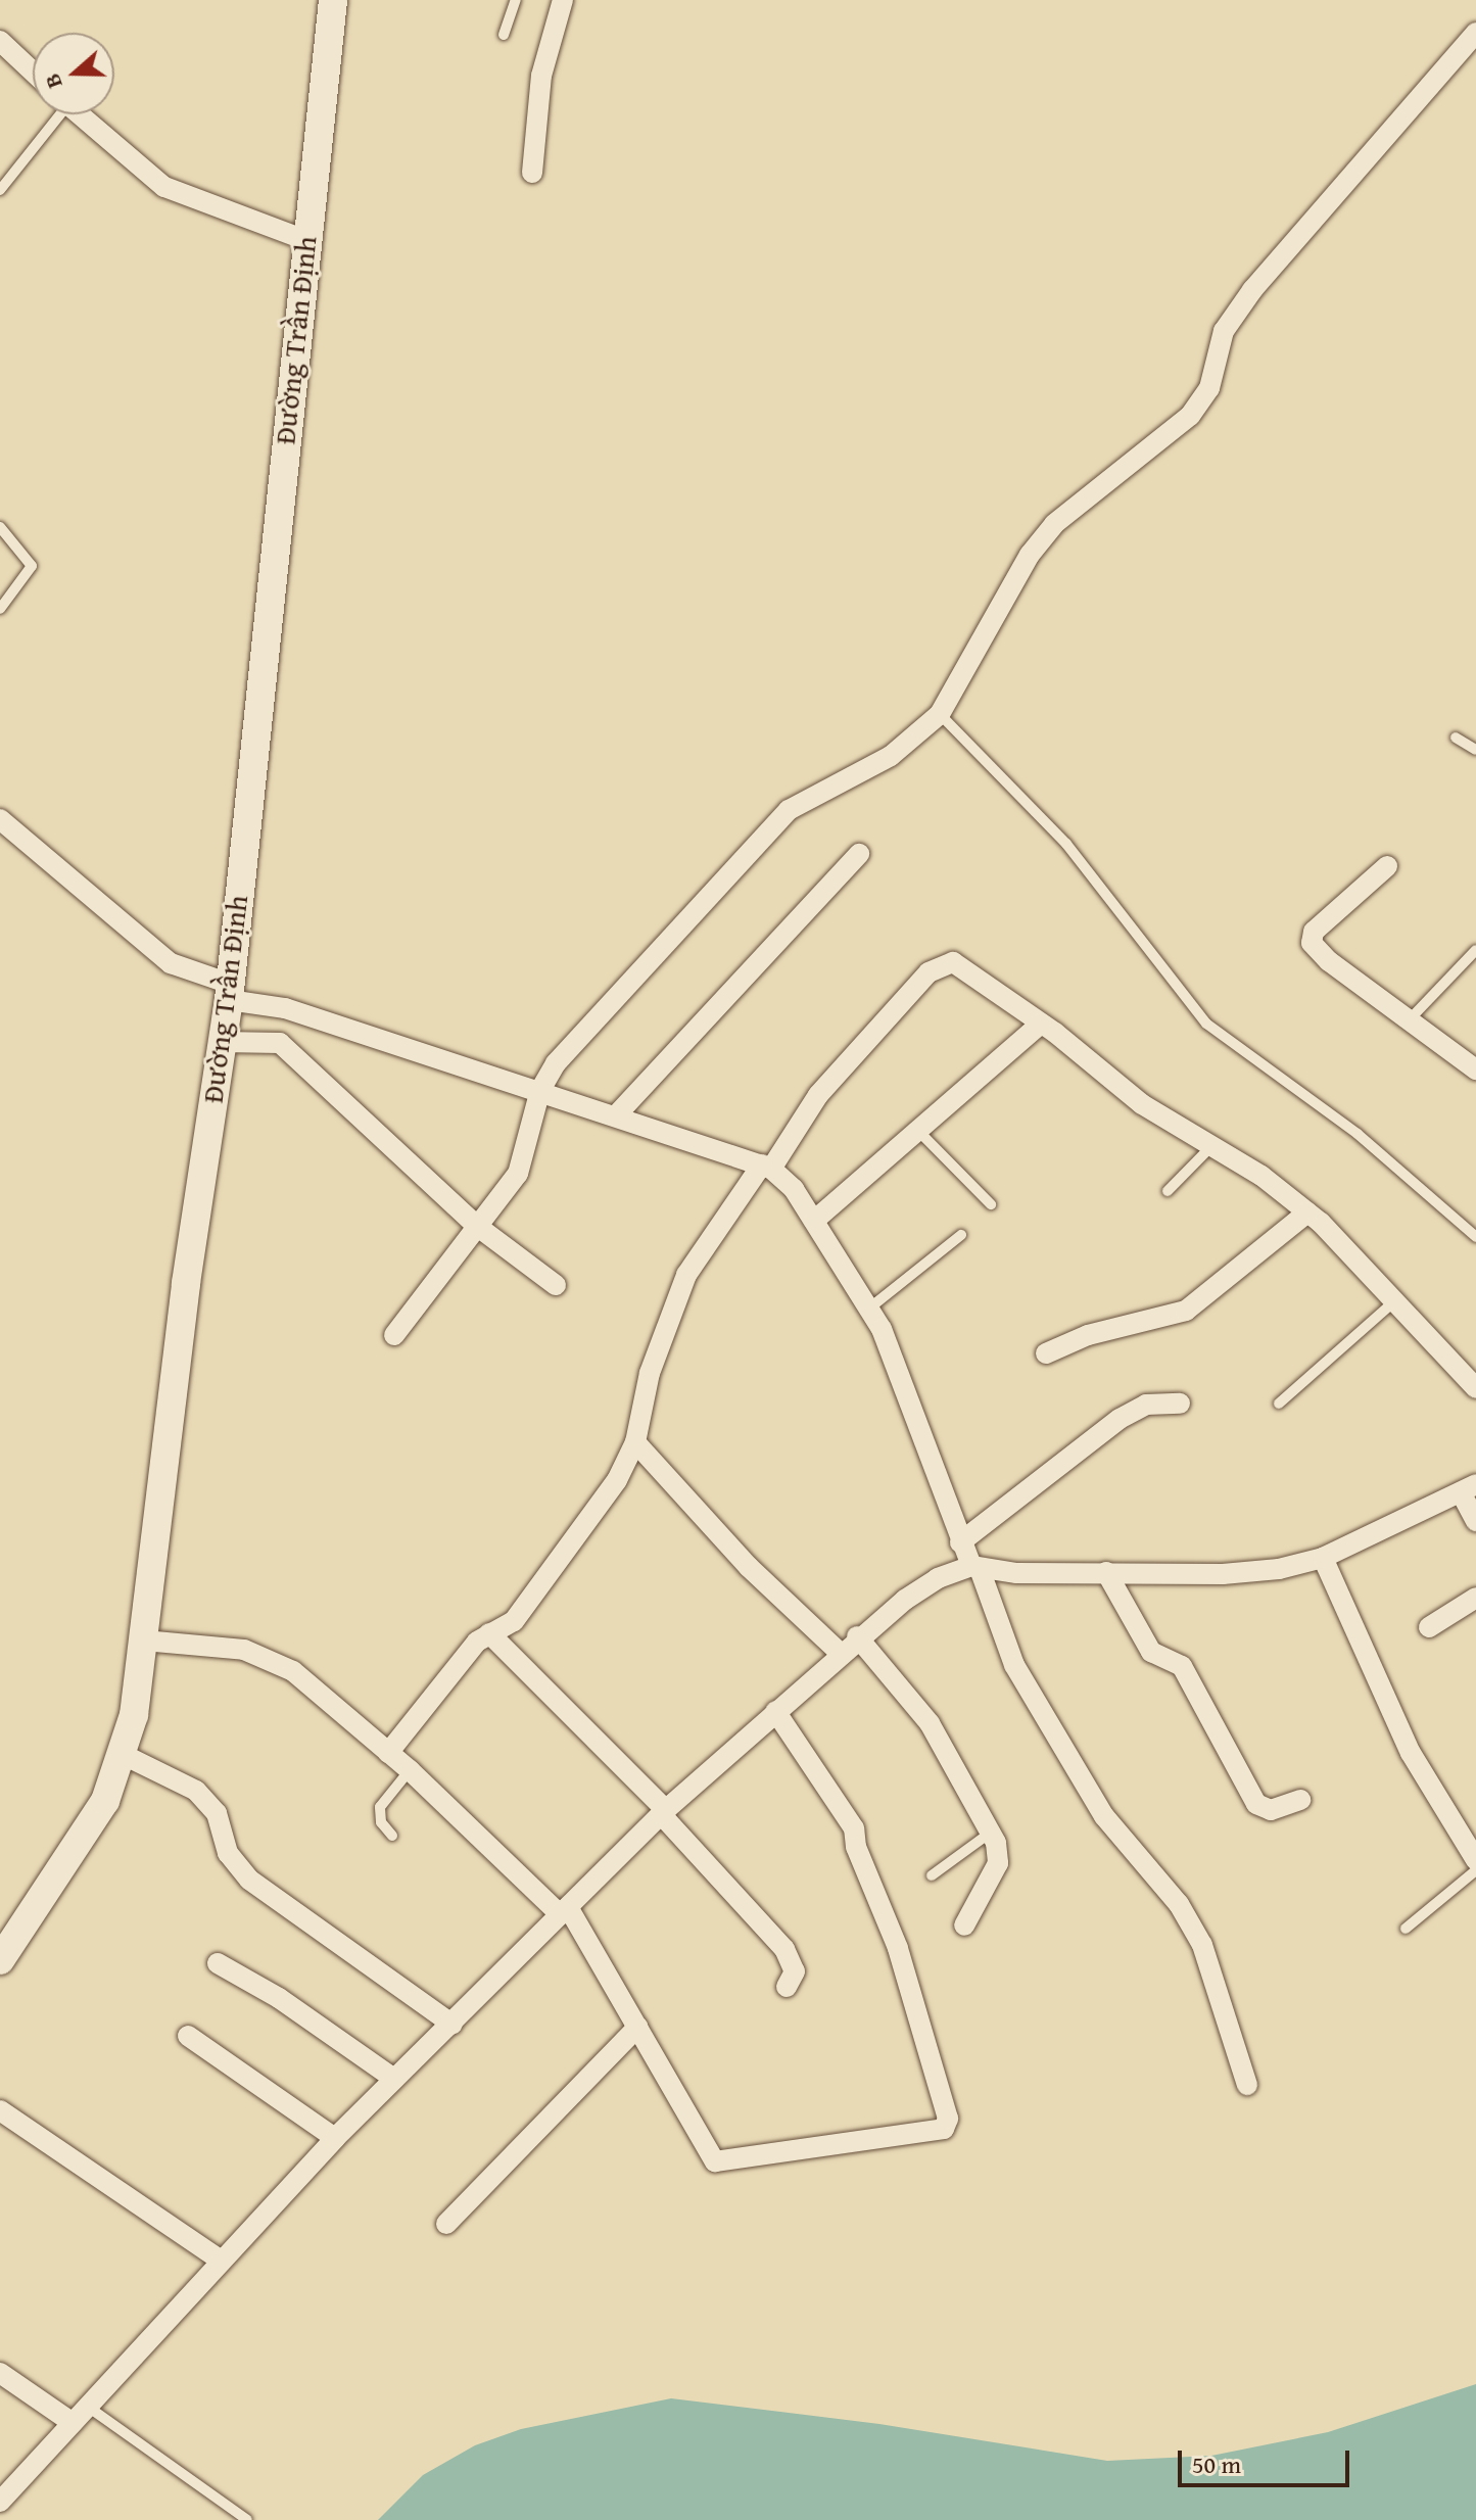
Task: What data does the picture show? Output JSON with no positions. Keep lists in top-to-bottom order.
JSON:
{
  "streets": {
    "main road": ["Đường Trần Định"]
  },
  "scale_bar": "50 m",
  "north": "left"
}
